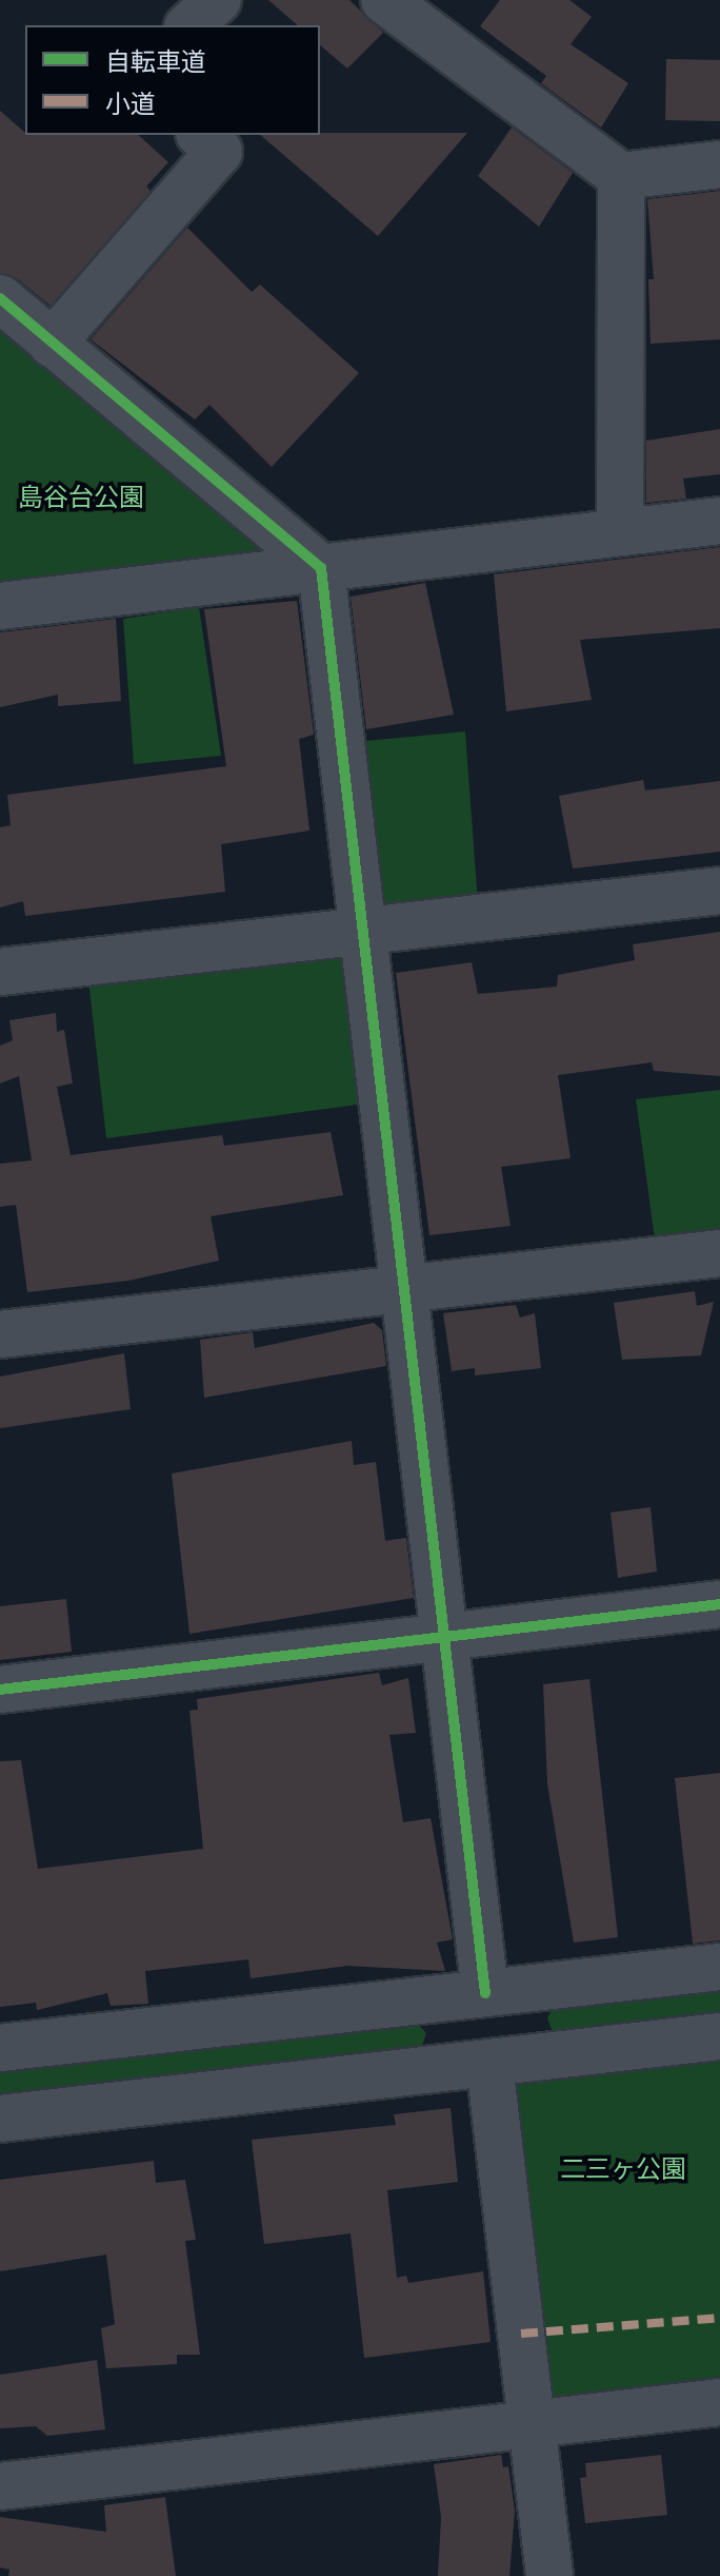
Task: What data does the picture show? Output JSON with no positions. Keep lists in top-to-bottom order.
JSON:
{
  "parks": ["島谷台公園", "二三ヶ公園"],
  "legend": ["自転車道", "小道"]
}
